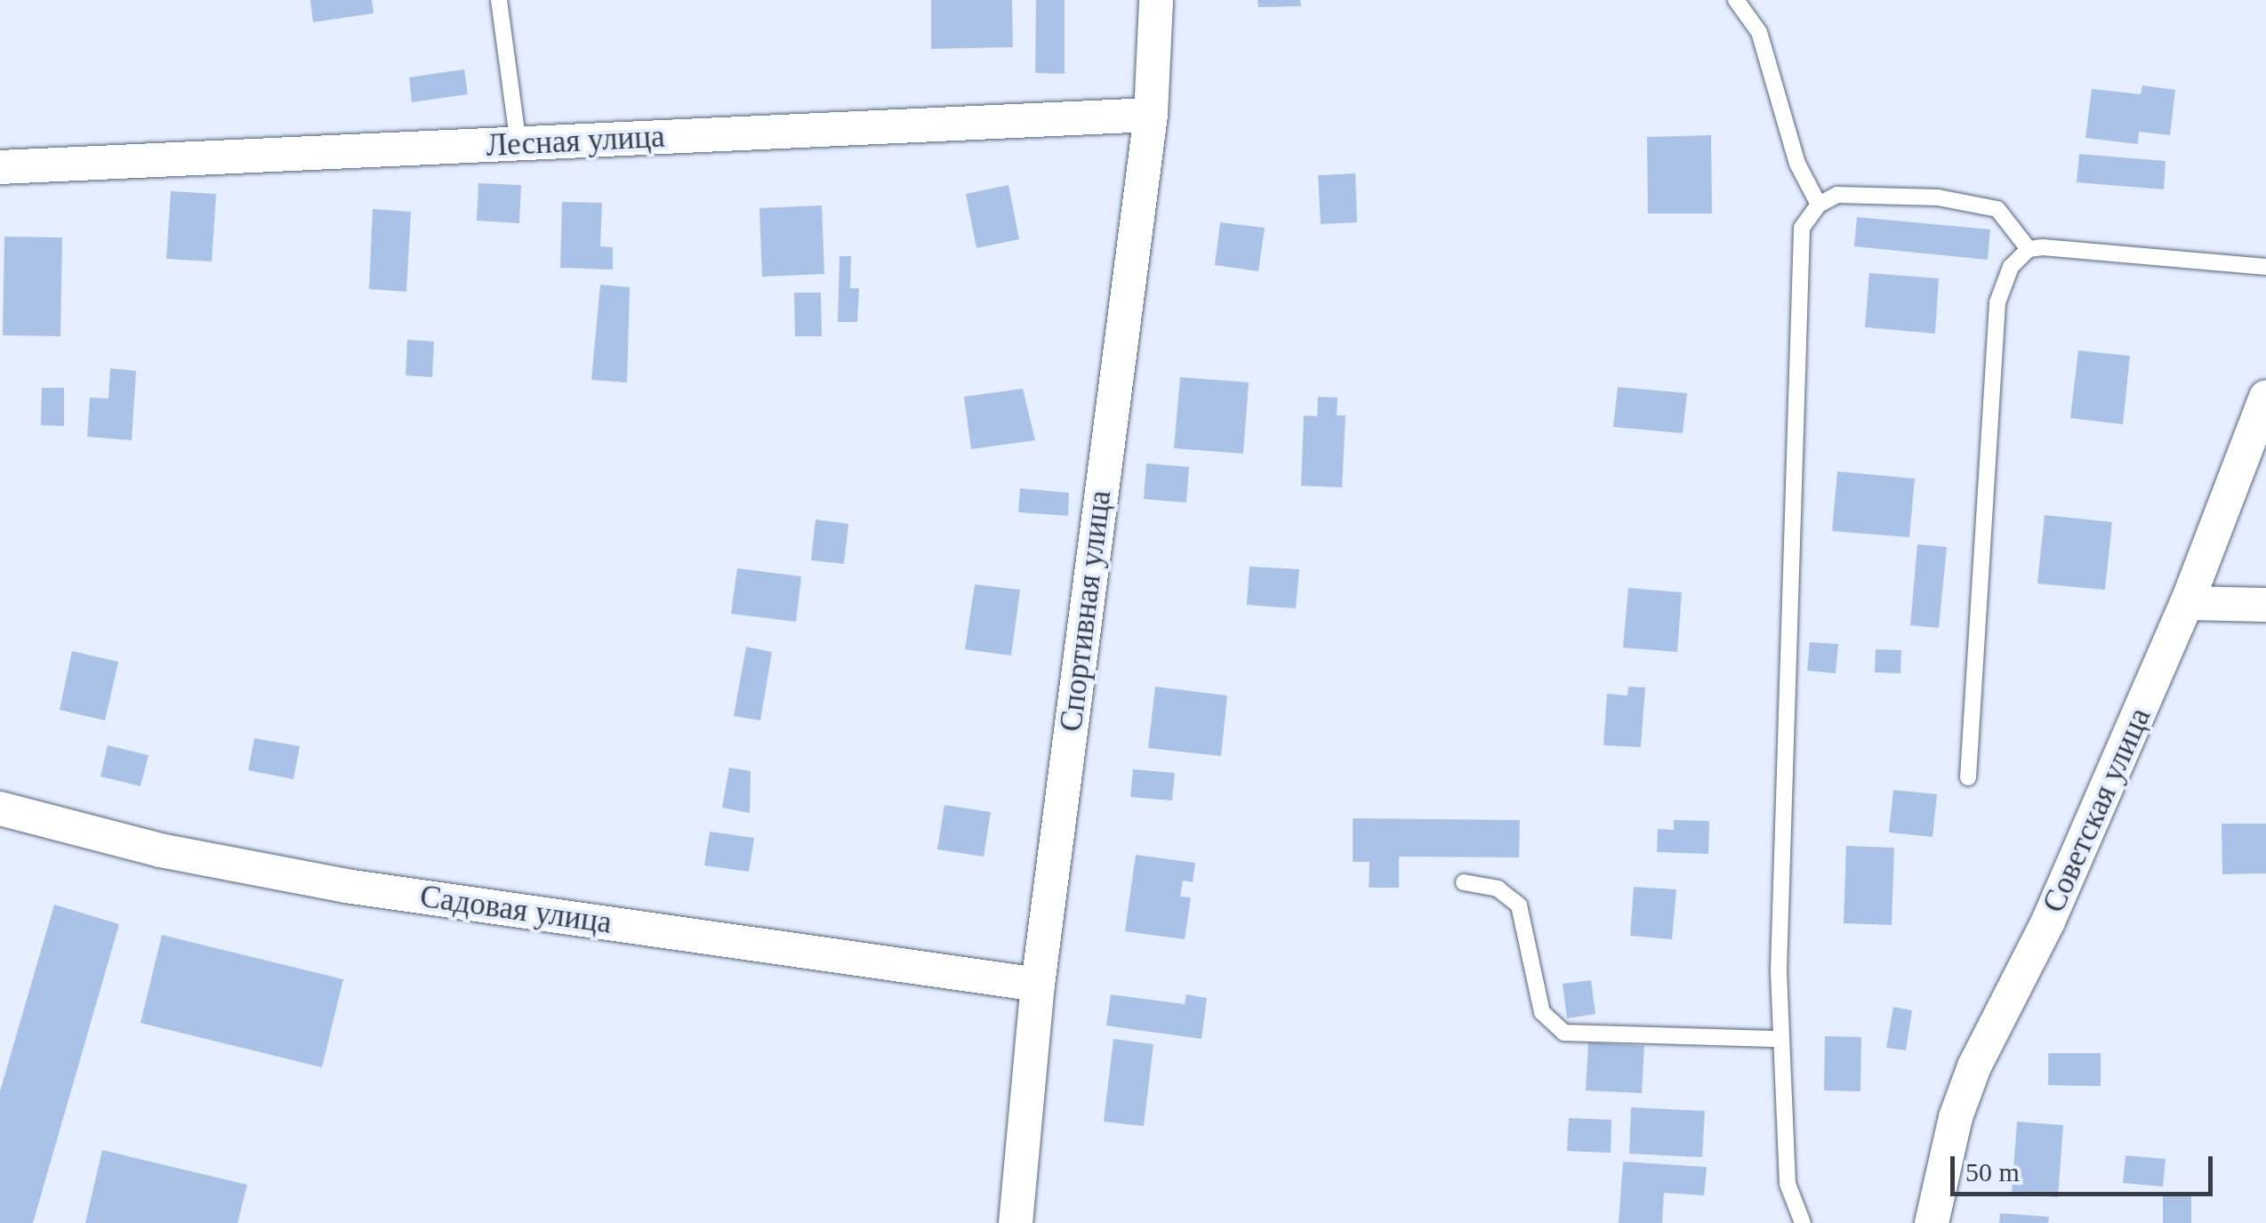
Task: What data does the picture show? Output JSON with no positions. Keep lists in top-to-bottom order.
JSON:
{
  "streets": {
    "street": [
      "Лесная улица",
      "Спортивная улица",
      "Советская улица",
      "Садовая улица"
    ]
  },
  "crossings": [
    ["Лесная улица", "Спортивная улица"],
    ["Спортивная улица", "Садовая улица"]
  ],
  "scale_bar": "50 m"
}
